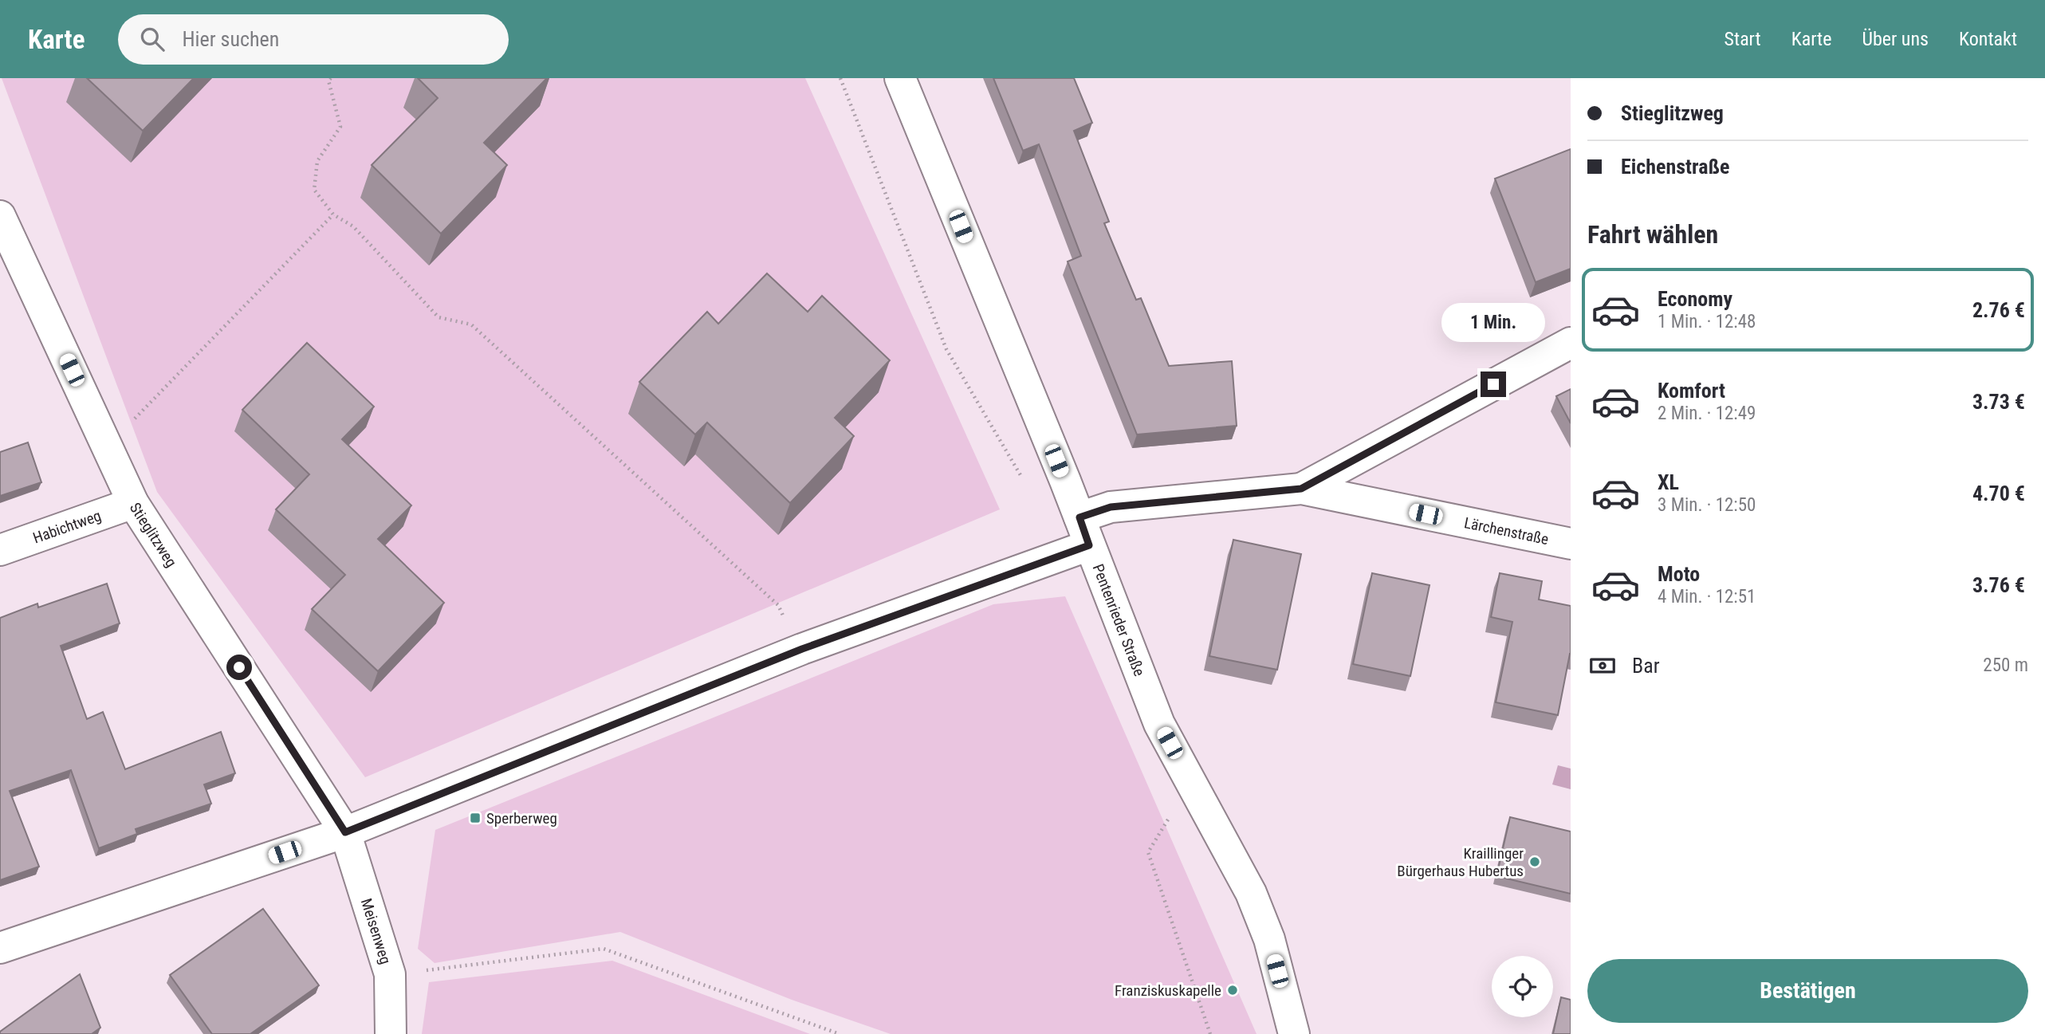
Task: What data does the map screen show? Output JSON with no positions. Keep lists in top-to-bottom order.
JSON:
{
  "streets": {
    "street": [
      "Habichtweg",
      "Lärchenstraße",
      "Stieglitzweg",
      "Pentenrieder Straße",
      "Meisenweg"
    ]
  },
  "crossings": [
    ["Habichtweg", "Stieglitzweg"],
    ["Lärchenstraße", "Pentenrieder Straße"],
    ["Stieglitzweg", "Meisenweg"]
  ],
  "places": {
    "transit": ["Sperberweg"],
    "other": ["Kraillinger Bürgerhaus Hubertus", "Franziskuskapelle"]
  },
  "page": {
    "header": "Karte",
    "search": "Hier suchen",
    "nav": [
      "Start",
      "Karte",
      "Über uns",
      "Kontakt"
    ],
    "banner": ["Stieglitzweg", "Eichenstraße"],
    "heading": "Fahrt wählen",
    "list": [
      {
        "name": "Economy",
        "note": "1 Min. · 12:48",
        "value": "2.76 €"
      },
      {
        "name": "Komfort",
        "note": "2 Min. · 12:49",
        "value": "3.73 €"
      },
      {
        "name": "XL",
        "note": "3 Min. · 12:50",
        "value": "4.70 €"
      },
      {
        "name": "Moto",
        "note": "4 Min. · 12:51",
        "value": "3.76 €"
      }
    ],
    "bubble": "1 Min.",
    "pay": ["Bar", "250 m"],
    "buttons": "Bestätigen"
  }
}
